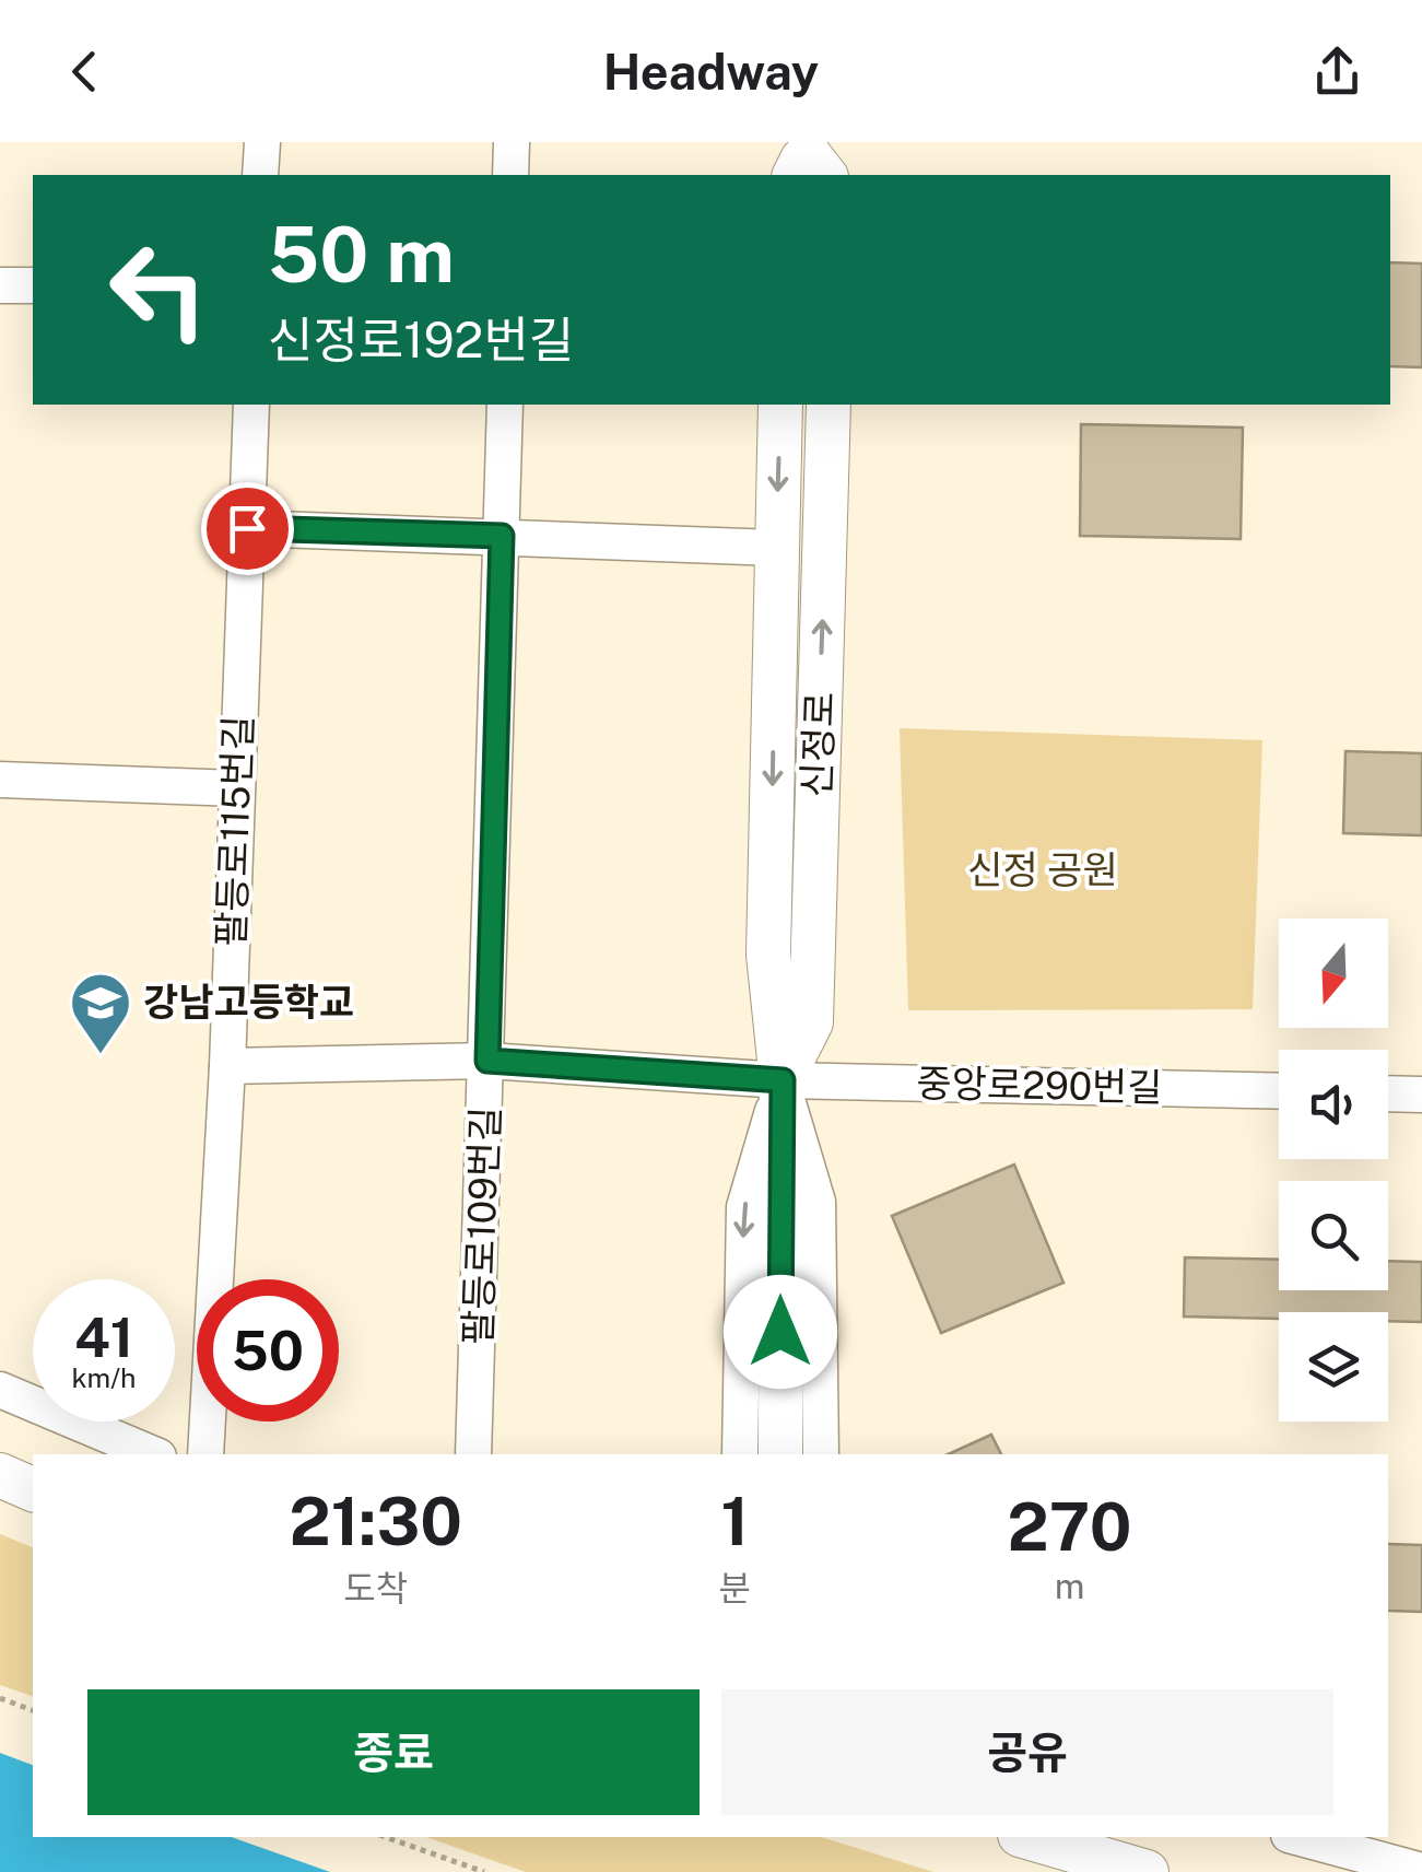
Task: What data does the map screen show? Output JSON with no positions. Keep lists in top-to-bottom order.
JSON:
{
  "streets": {
    "main road": ["신정로"],
    "street": ["팔등로115번길", "중앙로290번길", "팔등로109번길"]
  },
  "crossings": [
    ["신정로", "중앙로290번길"],
    ["팔등로115번길", "중앙로290번길"],
    ["중앙로290번길", "팔등로109번길"]
  ],
  "parks": ["신정 공원"],
  "places": {
    "school or university": ["강남고등학교"]
  },
  "north": "bottom",
  "page": {
    "header": "Headway",
    "turn": ["50 m", "신정로192번길"],
    "speed": "41 km/h",
    "limit": "50",
    "eta": [
      "21:30",
      "도착",
      "1",
      "분",
      "270",
      "m"
    ],
    "buttons": ["종료", "공유"]
  }
}
